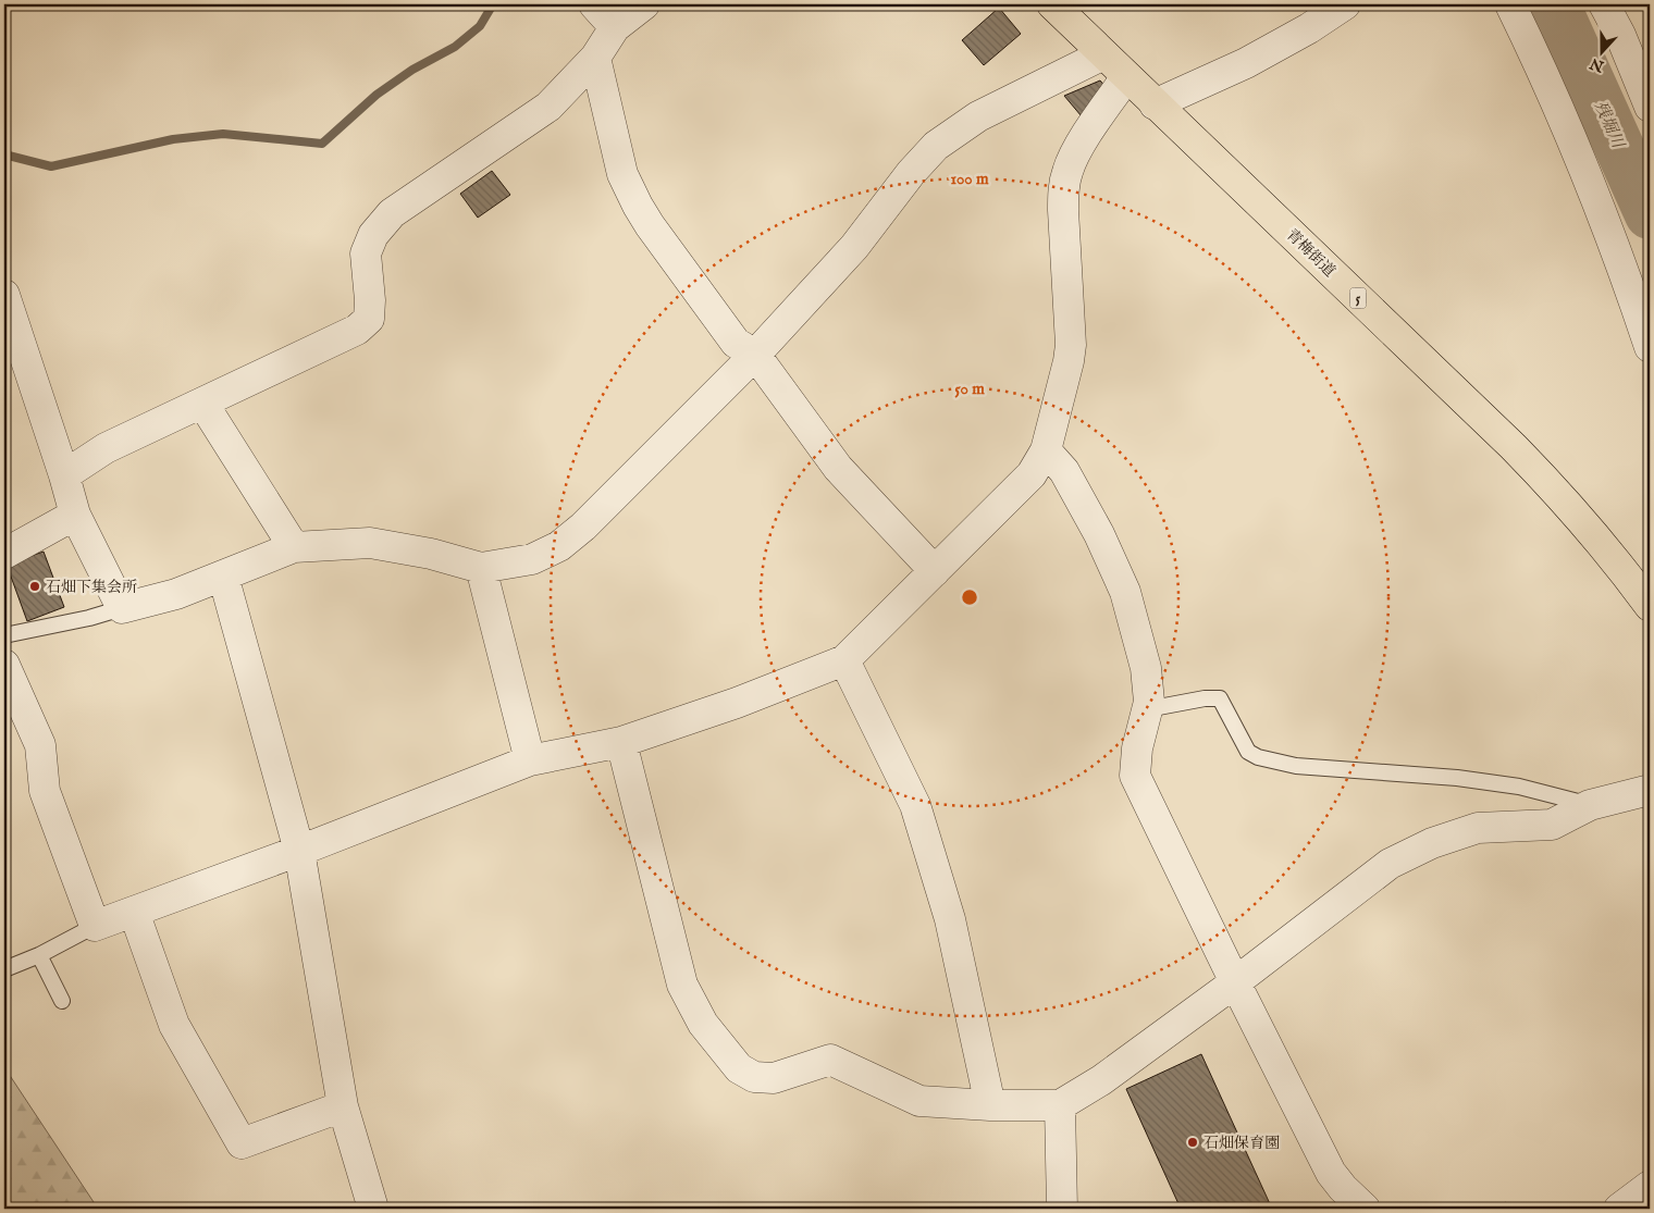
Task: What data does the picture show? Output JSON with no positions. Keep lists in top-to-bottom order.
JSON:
{
  "streets": {
    "main road": ["青梅街道", "5"]
  },
  "water": ["残堀川"],
  "places": ["石畑下集会所", "石畑保育園"],
  "north": "bottom",
  "rings": ["100 m", "50 m"]
}
